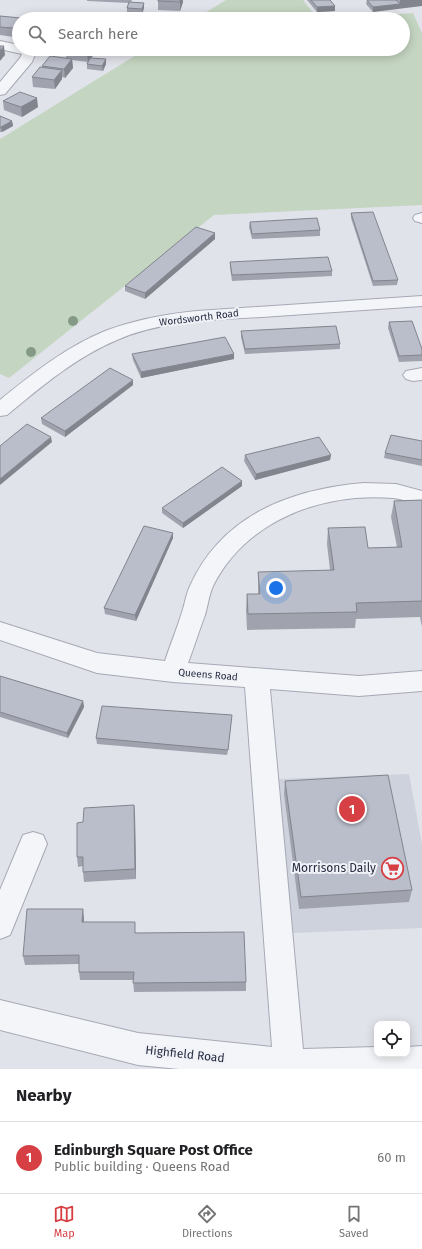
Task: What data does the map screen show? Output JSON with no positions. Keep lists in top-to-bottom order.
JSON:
{
  "streets": {
    "street": ["Wordsworth Road", "Queens Road", "Highfield Road"]
  },
  "places": {
    "supermarket": ["Morrisons Daily"]
  },
  "page": {
    "search": "Search here",
    "pins": "1",
    "heading": "Nearby",
    "list": [
      {
        "mark": "1",
        "name": "Edinburgh Square Post Office",
        "note": "Public building · Queens Road",
        "value": "60 m"
      }
    ],
    "nav": ["Map", "Directions", "Saved"]
  }
}
